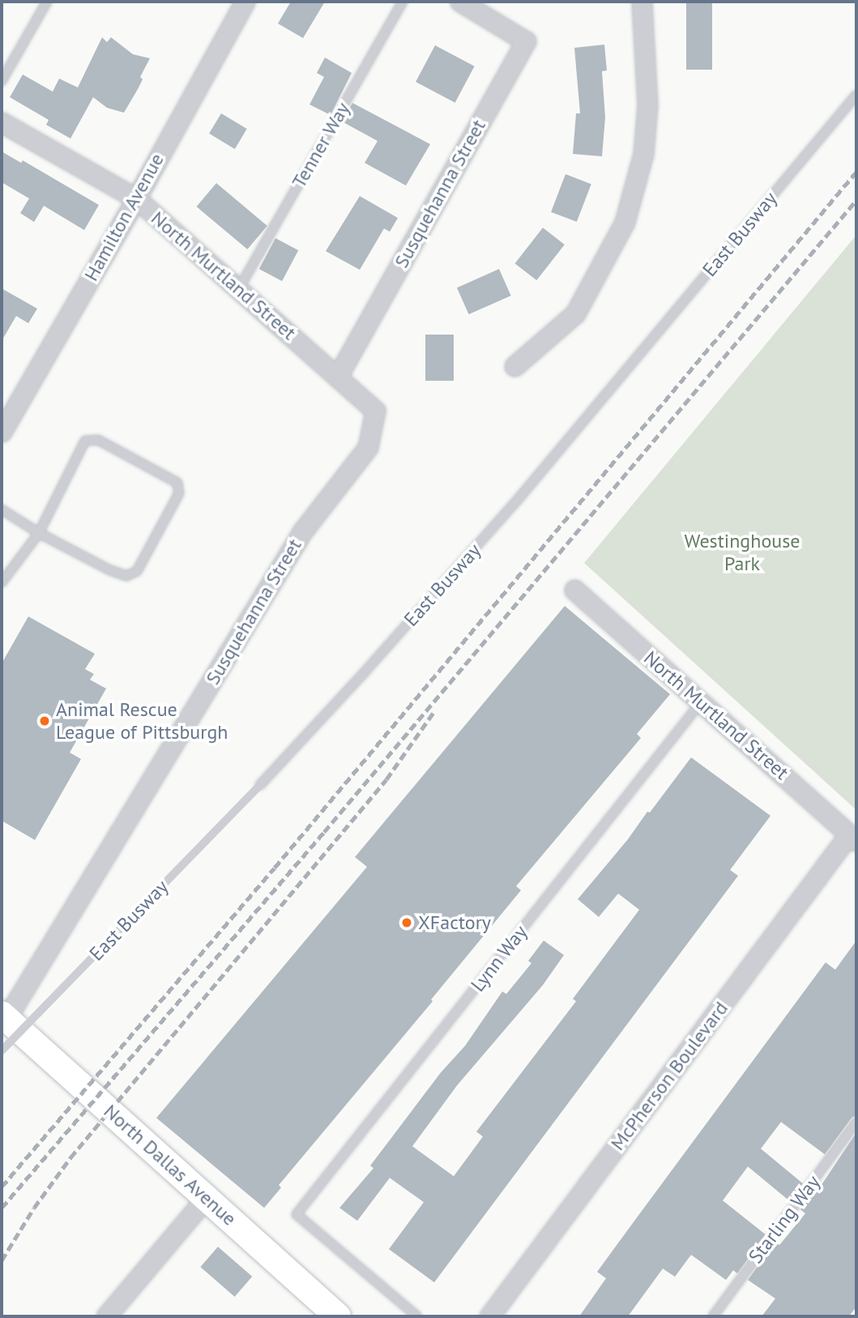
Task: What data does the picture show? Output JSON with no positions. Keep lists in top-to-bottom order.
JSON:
{
  "streets": {
    "main road": ["North Dallas Avenue"],
    "street": [
      "Susquehanna Street",
      "Hamilton Avenue",
      "North Murtland Street",
      "McPherson Boulevard"
    ],
    "lane": [
      "Tenner Way",
      "East Busway",
      "Lynn Way",
      "Starling Way"
    ]
  },
  "crossings": [
    ["Tenner Way", "North Murtland Street"],
    ["Susquehanna Street", "North Murtland Street"],
    ["Susquehanna Street", "North Dallas Avenue"],
    ["Hamilton Avenue", "North Murtland Street"],
    ["North Murtland Street", "Lynn Way"],
    ["North Murtland Street", "McPherson Boulevard"]
  ],
  "parks": ["Westinghouse Park"],
  "places": ["Animal Rescue League of Pittsburgh", "XFactory"]
}
